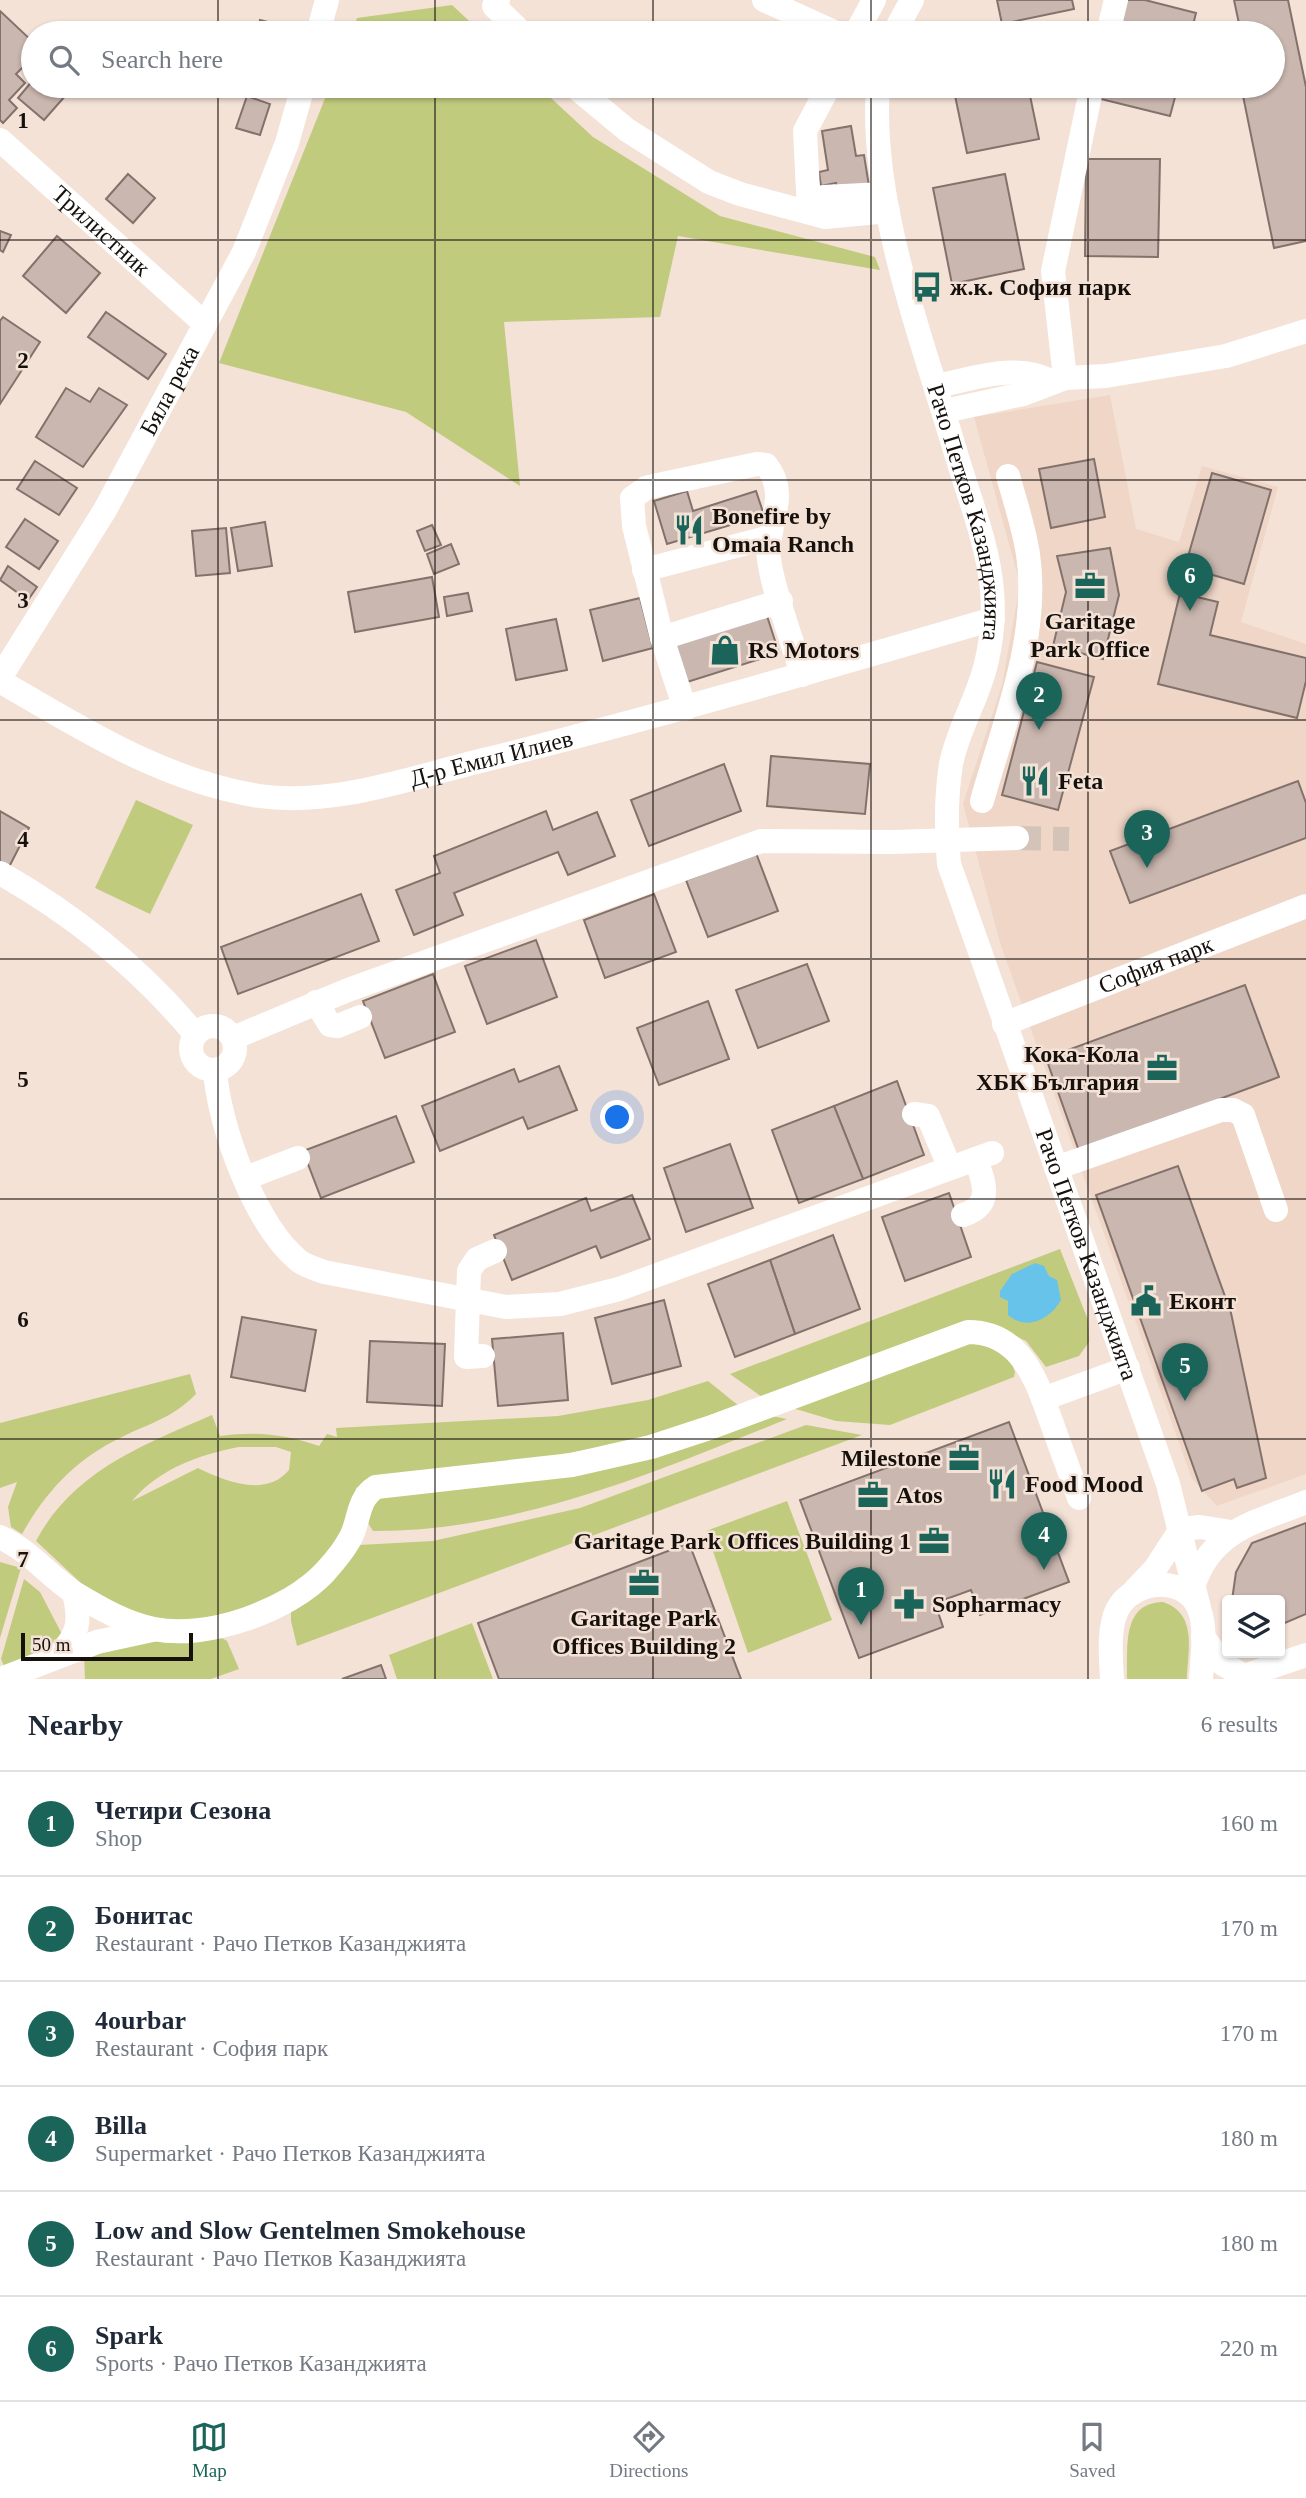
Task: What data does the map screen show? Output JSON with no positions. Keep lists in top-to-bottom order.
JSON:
{
  "streets": {
    "street": [
      "Трилистник",
      "Бяла река",
      "Рачо Петков Казанджията",
      "Д-р Емил Илиев",
      "София парк"
    ]
  },
  "crossings": [
    ["Трилистник", "Бяла река"],
    ["Бяла река", "Д-р Емил Илиев"],
    ["Рачо Петков Казанджията", "Д-р Емил Илиев"],
    ["Рачо Петков Казанджията", "София парк"]
  ],
  "places": {
    "bus stop": ["ж.к. София парк"],
    "restaurant": ["Bonefire by Omaia Ranch", "Feta", "Food Mood"],
    "office": [
      "Garitage Park Office",
      "Кока-Кола ХБК България",
      "Milestone",
      "Atos",
      "Garitage Park Offices Building 1",
      "Garitage Park Offices Building 2"
    ],
    "shop": ["RS Motors"],
    "public building": ["Еконт"],
    "pharmacy": ["Sopharmacy"]
  },
  "scale_bar": "50 m",
  "page": {
    "search": "Search here",
    "pins": [
      "6",
      "2",
      "3",
      "5",
      "4",
      "1"
    ],
    "scale": "50 m",
    "heading": ["Nearby", "6 results"],
    "list": [
      {
        "mark": "1",
        "name": "Четири Сезона",
        "note": "Shop",
        "value": "160 m"
      },
      {
        "mark": "2",
        "name": "Бонитас",
        "note": "Restaurant · Рачо Петков Казанджията",
        "value": "170 m"
      },
      {
        "mark": "3",
        "name": "4ourbar",
        "note": "Restaurant · София парк",
        "value": "170 m"
      },
      {
        "mark": "4",
        "name": "Billa",
        "note": "Supermarket · Рачо Петков Казанджията",
        "value": "180 m"
      },
      {
        "mark": "5",
        "name": "Low and Slow Gentelmen Smokehouse",
        "note": "Restaurant · Рачо Петков Казанджията",
        "value": "180 m"
      },
      {
        "mark": "6",
        "name": "Spark",
        "note": "Sports · Рачо Петков Казанджията",
        "value": "220 m"
      }
    ],
    "nav": ["Map", "Directions", "Saved"]
  },
  "grid": {
    "rows": [
      "1",
      "2",
      "3",
      "4",
      "5",
      "6",
      "7"
    ]
  }
}
